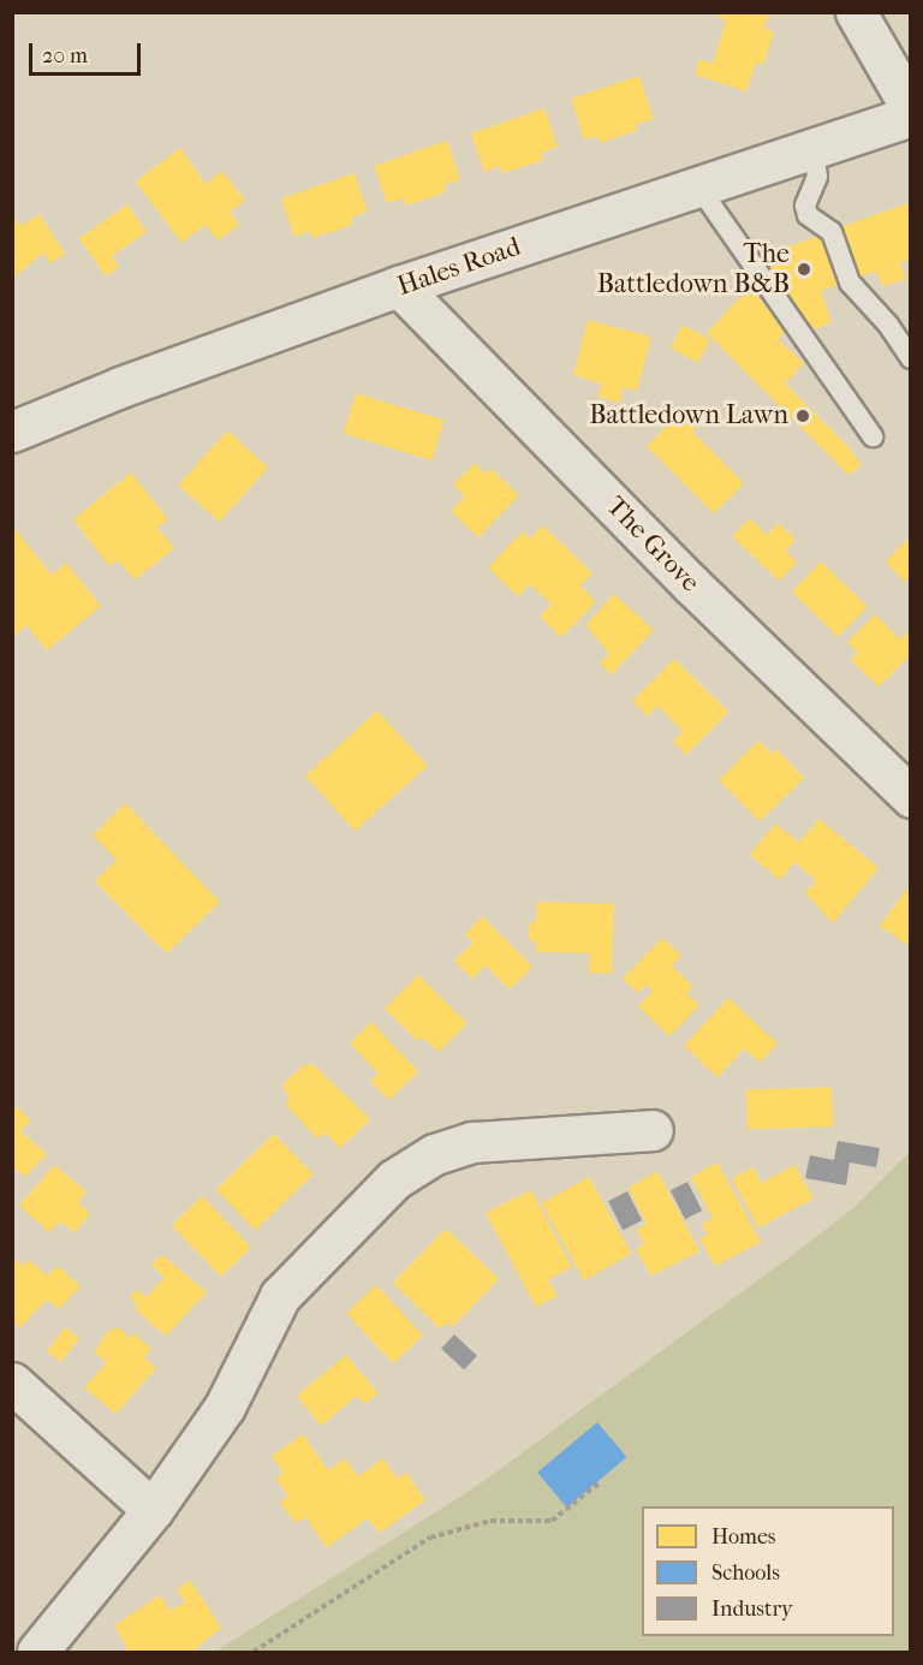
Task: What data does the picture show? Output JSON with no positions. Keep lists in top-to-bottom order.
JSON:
{
  "streets": {
    "street": ["Hales Road", "The Grove"]
  },
  "crossings": [
    ["Hales Road", "The Grove"]
  ],
  "places": ["The Battledown B&B", "Battledown Lawn"],
  "legend": ["Homes", "Schools", "Industry"],
  "scale_bar": "20 m"
}
